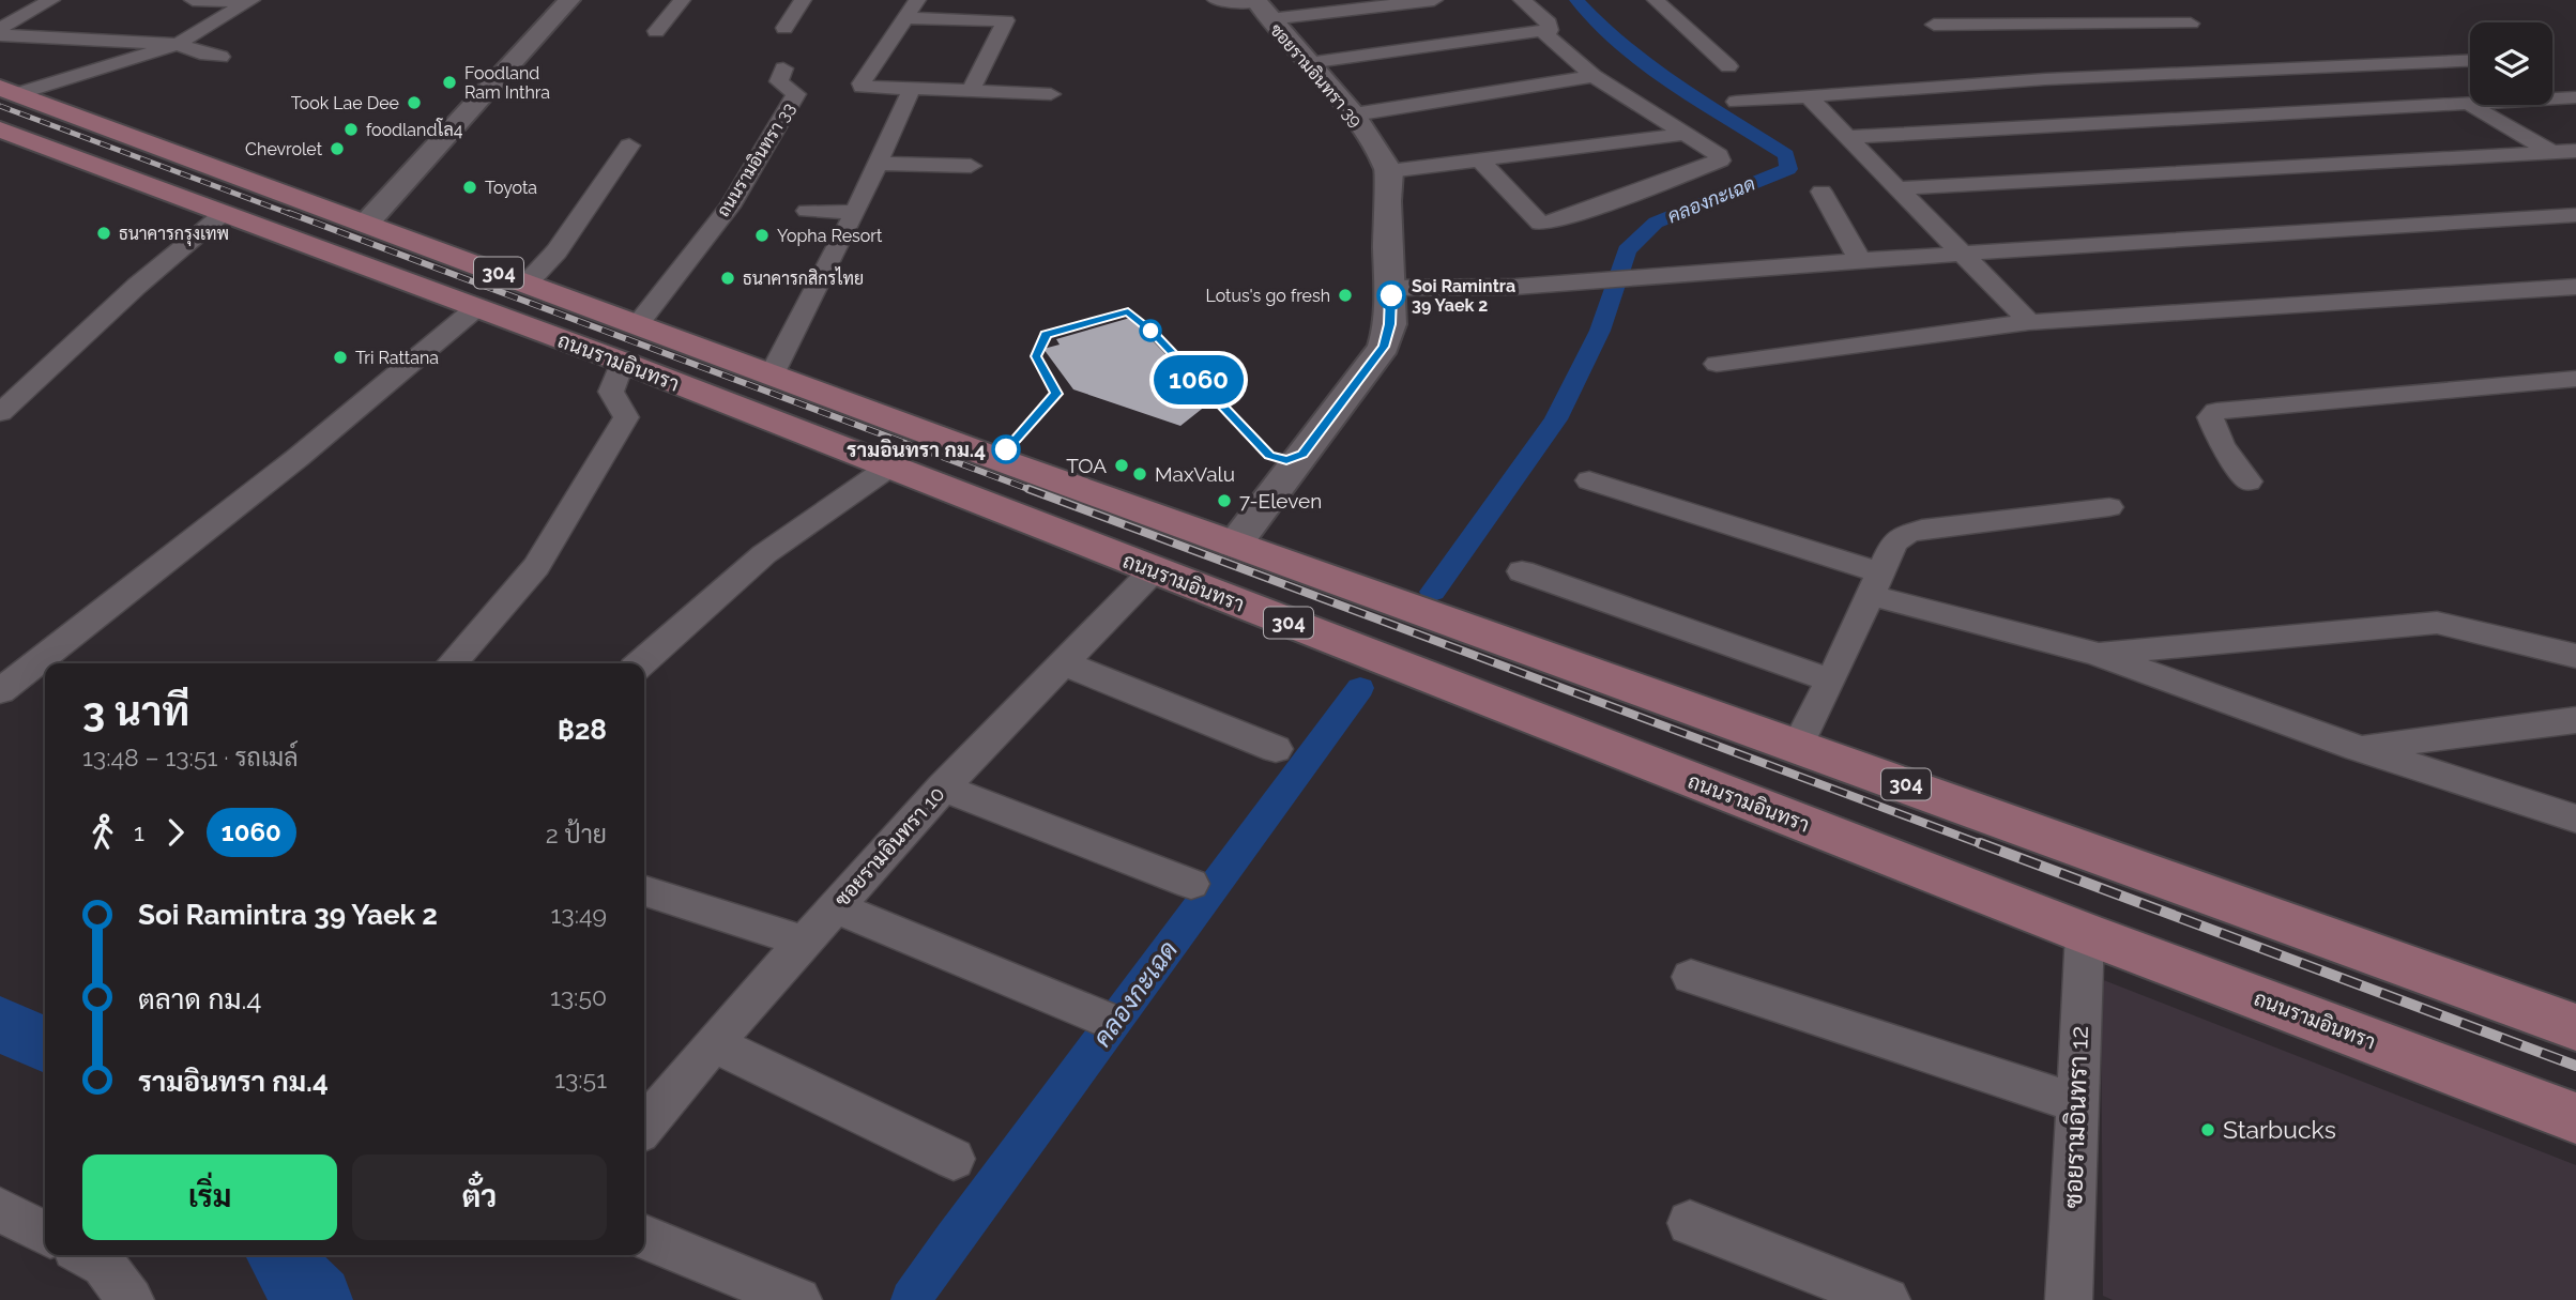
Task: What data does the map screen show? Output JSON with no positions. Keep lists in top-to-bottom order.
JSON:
{
  "streets": {
    "main road": ["304", "ถนนรามอินทรา"],
    "street": [
      "ซอยรามอินทรา 39",
      "ถนนรามอินทรา 33",
      "ซอยรามอินทรา 10",
      "ซอยรามอินทรา 12"
    ]
  },
  "crossings": [
    ["ถนนรามอินทรา 33", "ถนนรามอินทรา"],
    ["ถนนรามอินทรา", "ซอยรามอินทรา 10"],
    ["ถนนรามอินทรา", "ซอยรามอินทรา 12"]
  ],
  "water": ["คลองกะเฉด"],
  "places": [
    "Foodland Ram Inthra",
    "Took Lae Dee",
    "foodlandโล4",
    "Chevrolet",
    "Toyota",
    "ธนาคารกรุงเทพ",
    "Yopha Resort",
    "ธนาคารกสิกรไทย",
    "Lotus's go fresh",
    "Soi Ramintra 39 Yaek 2",
    "Tri Rattana",
    "รามอินทรา กม.4",
    "TOA",
    "MaxValu",
    "7-Eleven",
    "Starbucks"
  ],
  "lines": ["bus line 1060"],
  "page": {
    "on_map": "1060",
    "heading": ["3 นาที", "13:48 – 13:51 · รถเมล์", "฿28"],
    "legs": ["1", "1060", "2 ป้าย"],
    "list": [
      {
        "name": "Soi Ramintra 39 Yaek 2",
        "value": "13:49"
      },
      {
        "name": "ตลาด กม.4",
        "value": "13:50"
      },
      {
        "name": "รามอินทรา กม.4",
        "value": "13:51"
      }
    ],
    "buttons": ["เริ่ม", "ตั๋ว"]
  }
}
